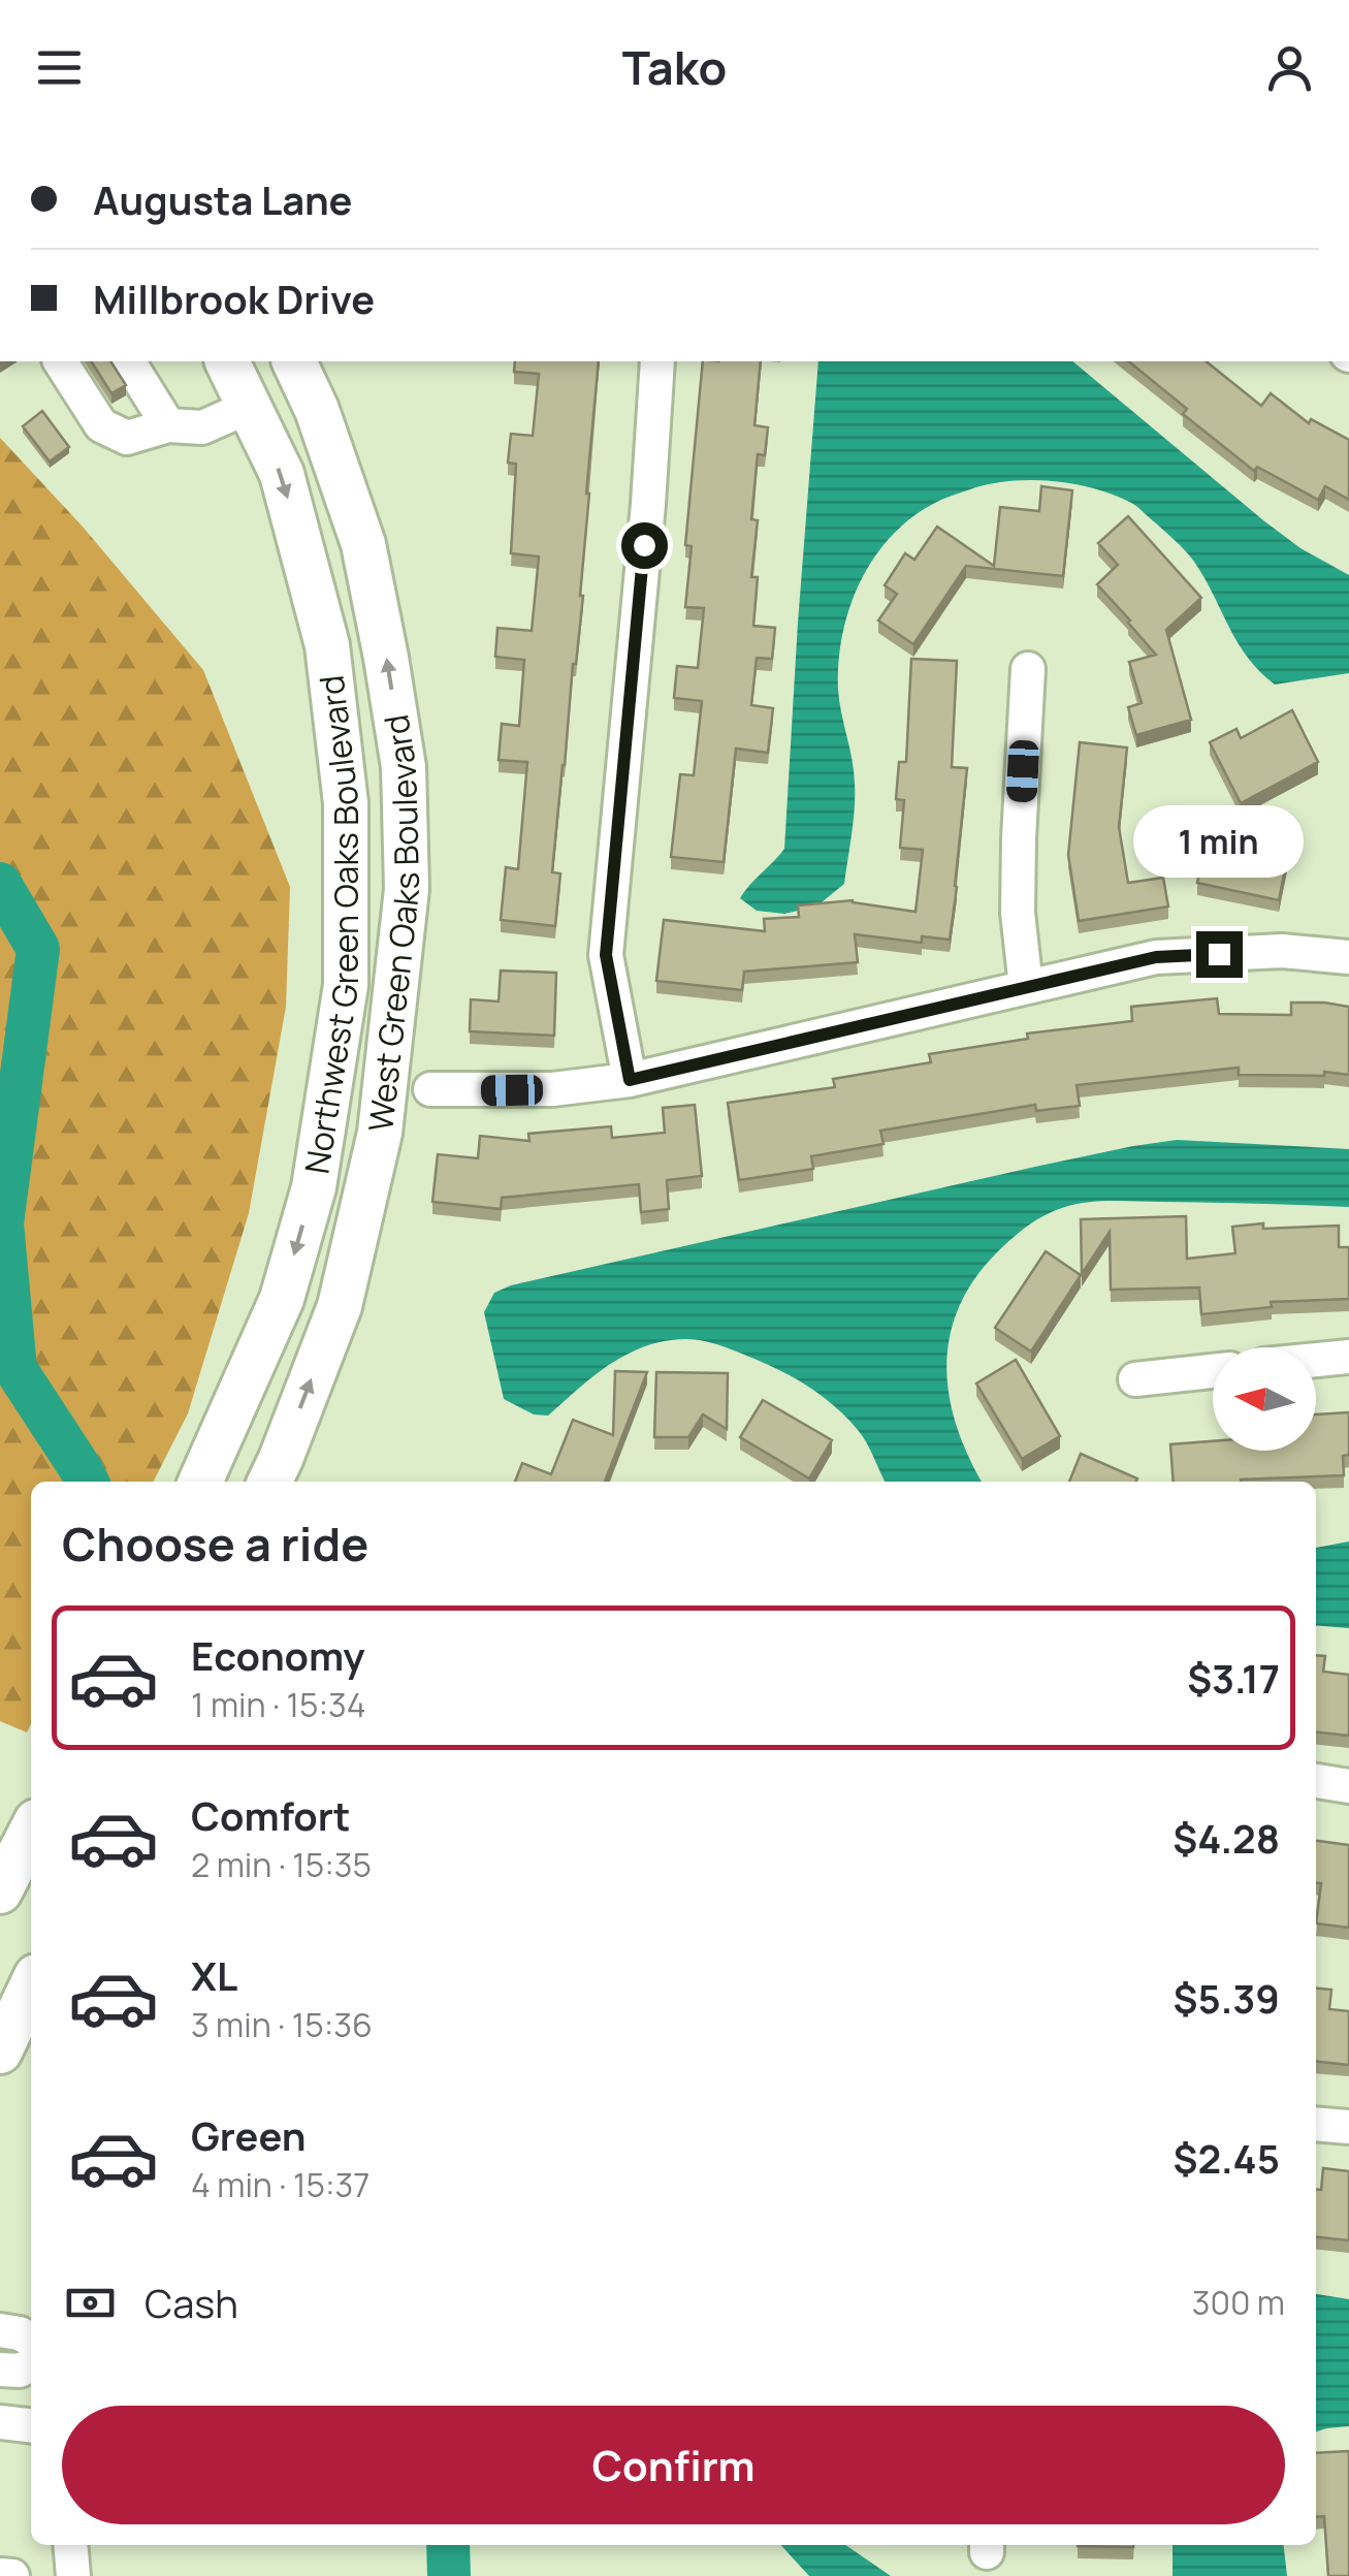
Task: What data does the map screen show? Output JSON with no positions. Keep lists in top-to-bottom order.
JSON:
{
  "streets": {
    "main road": ["Northwest Green Oaks Boulevard", "West Green Oaks Boulevard"]
  },
  "one_way": ["Northwest Green Oaks Boulevard", "West Green Oaks Boulevard"],
  "north": "left",
  "page": {
    "header": "Tako",
    "banner": ["Augusta Lane", "Millbrook Drive"],
    "bubble": "1 min",
    "heading": "Choose a ride",
    "list": [
      {
        "name": "Economy",
        "note": "1 min · 15:34",
        "value": "$3.17"
      },
      {
        "name": "Comfort",
        "note": "2 min · 15:35",
        "value": "$4.28"
      },
      {
        "name": "XL",
        "note": "3 min · 15:36",
        "value": "$5.39"
      },
      {
        "name": "Green",
        "note": "4 min · 15:37",
        "value": "$2.45"
      }
    ],
    "pay": ["Cash", "300 m"],
    "buttons": "Confirm"
  }
}
